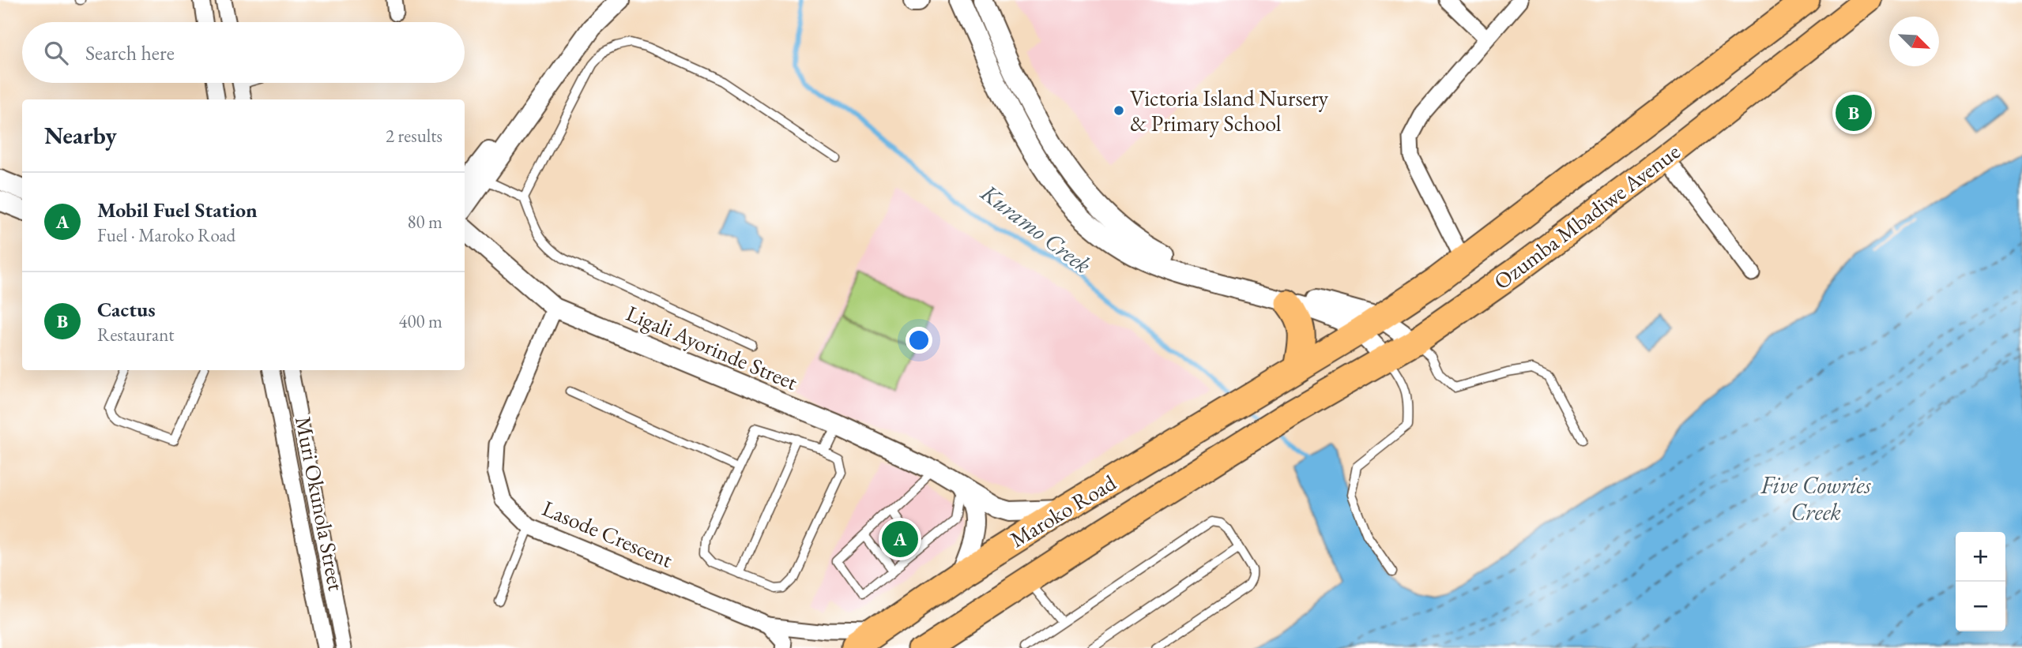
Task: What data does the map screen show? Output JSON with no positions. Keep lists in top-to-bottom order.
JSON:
{
  "streets": {
    "highway": ["Ozumba Mbadiwe Avenue", "Maroko Road"],
    "street": ["Ligali Ayorinde Street", "Muri Okunola Street", "Lasode Crescent"]
  },
  "crossings": [
    ["Ozumba Mbadiwe Avenue", "Maroko Road"],
    ["Ligali Ayorinde Street", "Maroko Road"],
    ["Ligali Ayorinde Street", "Lasode Crescent"],
    ["Maroko Road", "Lasode Crescent"]
  ],
  "water": ["Kuramo Creek", "Five Cowries Creek"],
  "places": ["Victoria Island Nursery & Primary School"],
  "north": "bottom right",
  "page": {
    "search": "Search here",
    "pins": ["B", "A"],
    "heading": ["Nearby", "2 results"],
    "list": [
      {
        "mark": "A",
        "name": "Mobil Fuel Station",
        "note": "Fuel · Maroko Road",
        "value": "80 m"
      },
      {
        "mark": "B",
        "name": "Cactus",
        "note": "Restaurant",
        "value": "400 m"
      }
    ],
    "map_buttons": ["+", "−"]
  }
}
